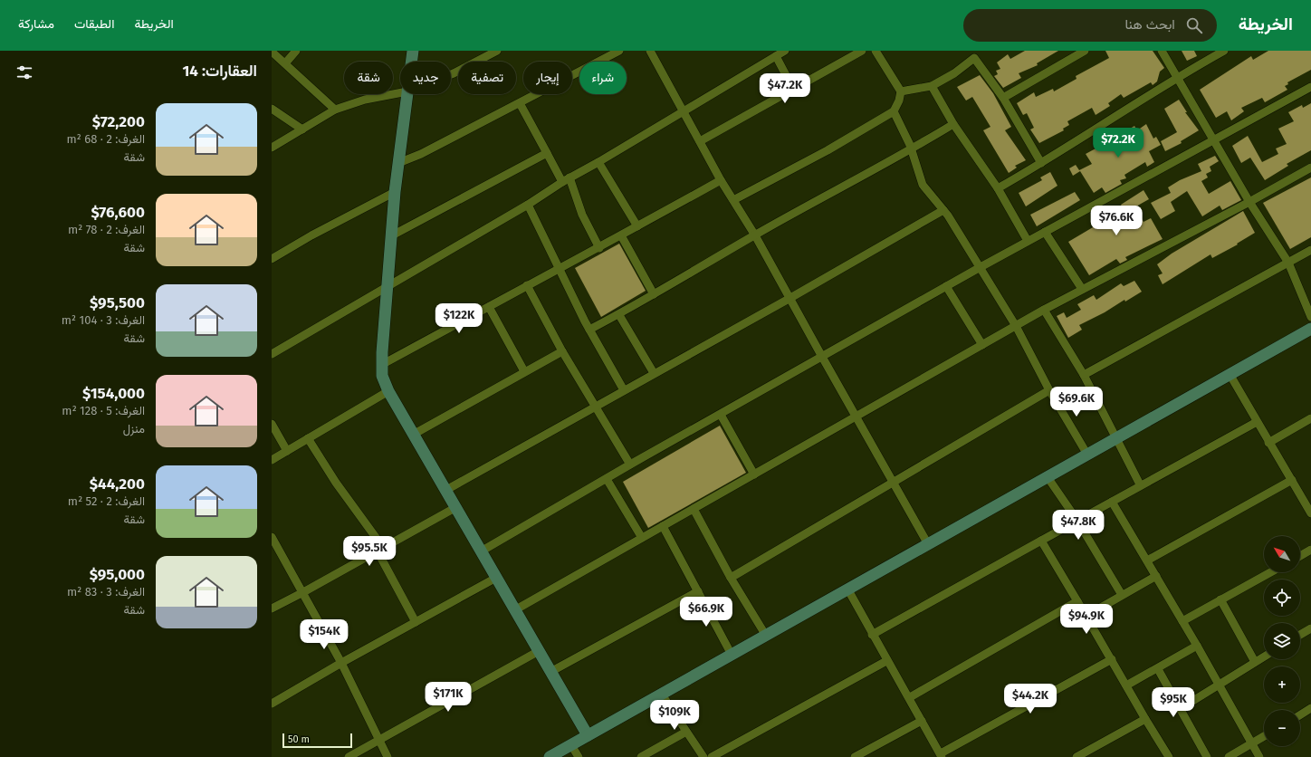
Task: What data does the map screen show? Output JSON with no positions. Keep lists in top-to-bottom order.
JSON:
{
  "scale_bar": "50 m",
  "north": "top left",
  "page": {
    "header": "الخريطة",
    "search": "ابحث هنا",
    "nav": ["الخريطة", "الطبقات", "مشاركة"],
    "heading": "العقارات: 14",
    "chip": [
      "شراء",
      "إيجار",
      "تصفية",
      "جديد",
      "شقة"
    ],
    "price": [
      "$47.2K",
      "$72.2K",
      "$76.6K",
      "$122K",
      "$69.6K",
      "$47.8K",
      "$95.5K",
      "$66.9K",
      "$94.9K",
      "$154K",
      "$171K",
      "$44.2K",
      "$95K",
      "$109K"
    ],
    "list": [
      {
        "name": "$72,200",
        "note": "الغرف: 2 · 68 m² · شقة"
      },
      {
        "name": "$76,600",
        "note": "الغرف: 2 · 78 m² · شقة"
      },
      {
        "name": "$95,500",
        "note": "الغرف: 3 · 104 m² · شقة"
      },
      {
        "name": "$154,000",
        "note": "الغرف: 5 · 128 m² · منزل"
      },
      {
        "name": "$44,200",
        "note": "الغرف: 2 · 52 m² · شقة"
      },
      {
        "name": "$95,000",
        "note": "الغرف: 3 · 83 m² · شقة"
      }
    ],
    "map_buttons": ["+", "−"],
    "scale": "50 m"
  }
}
